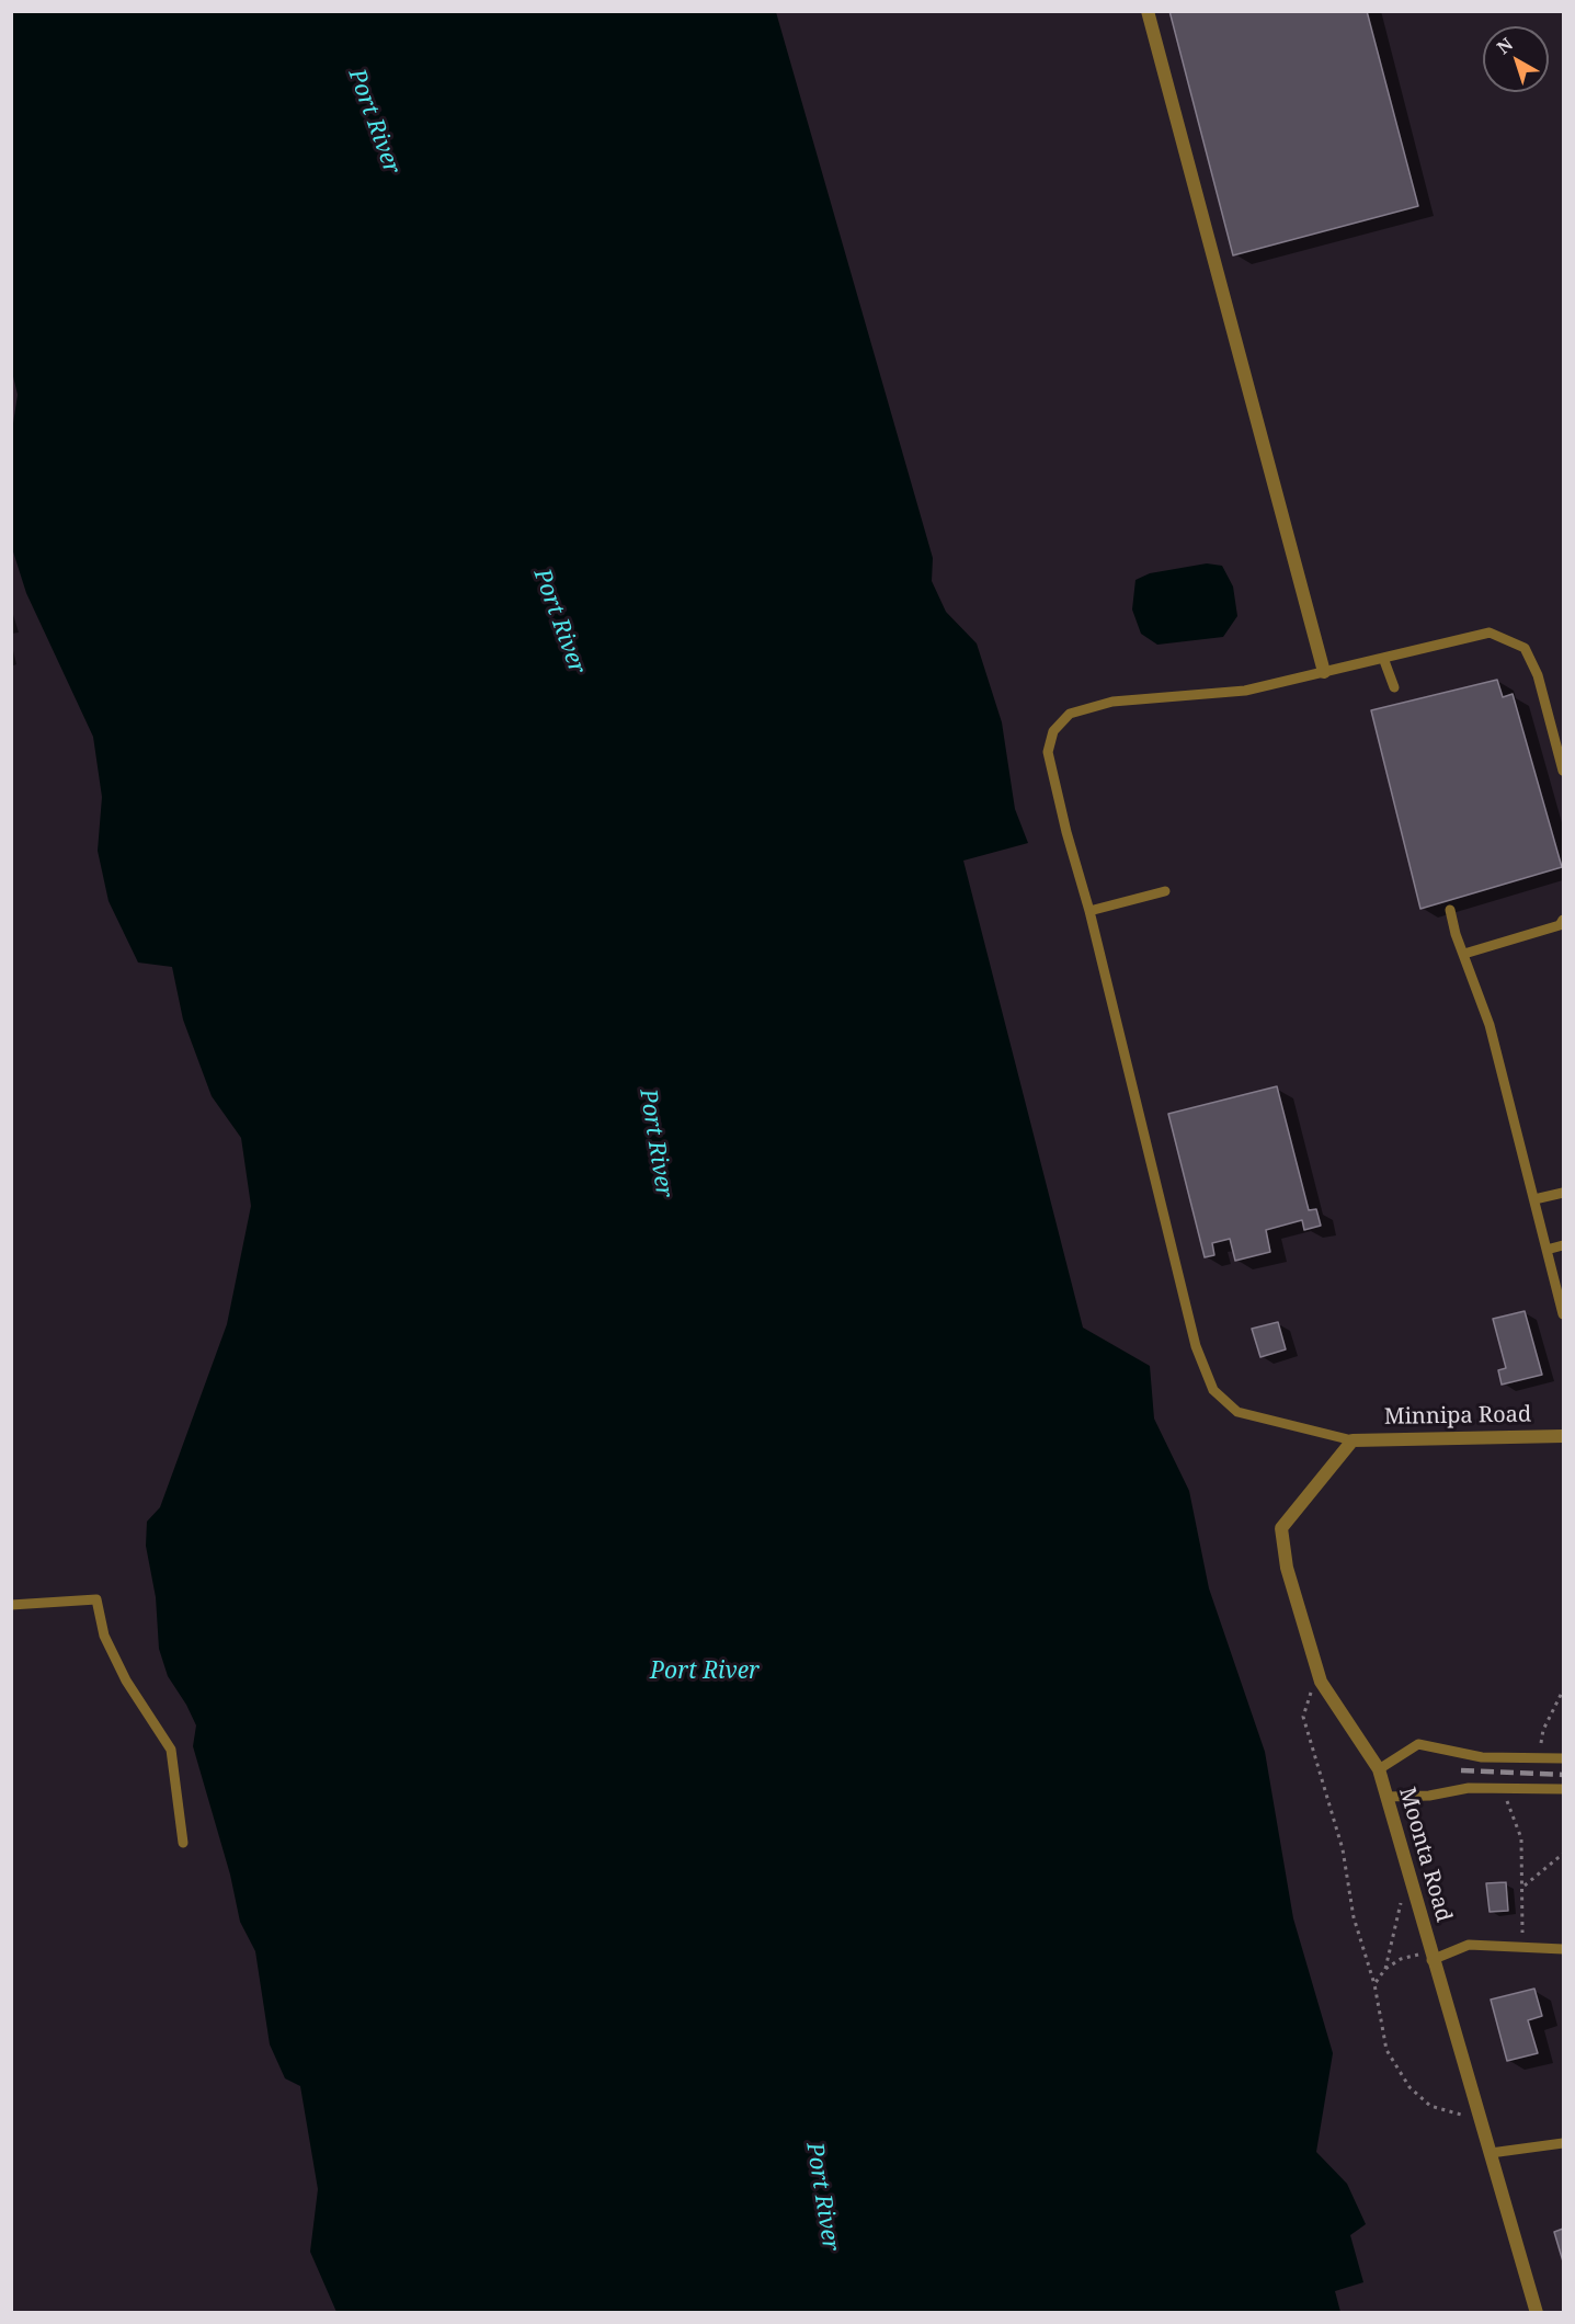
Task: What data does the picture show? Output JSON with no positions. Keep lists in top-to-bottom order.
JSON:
{
  "streets": {
    "street": ["Minnipa Road", "Moonta Road"]
  },
  "crossings": [
    ["Minnipa Road", "Moonta Road"]
  ],
  "water": ["Port River"],
  "north": "top left"
}
